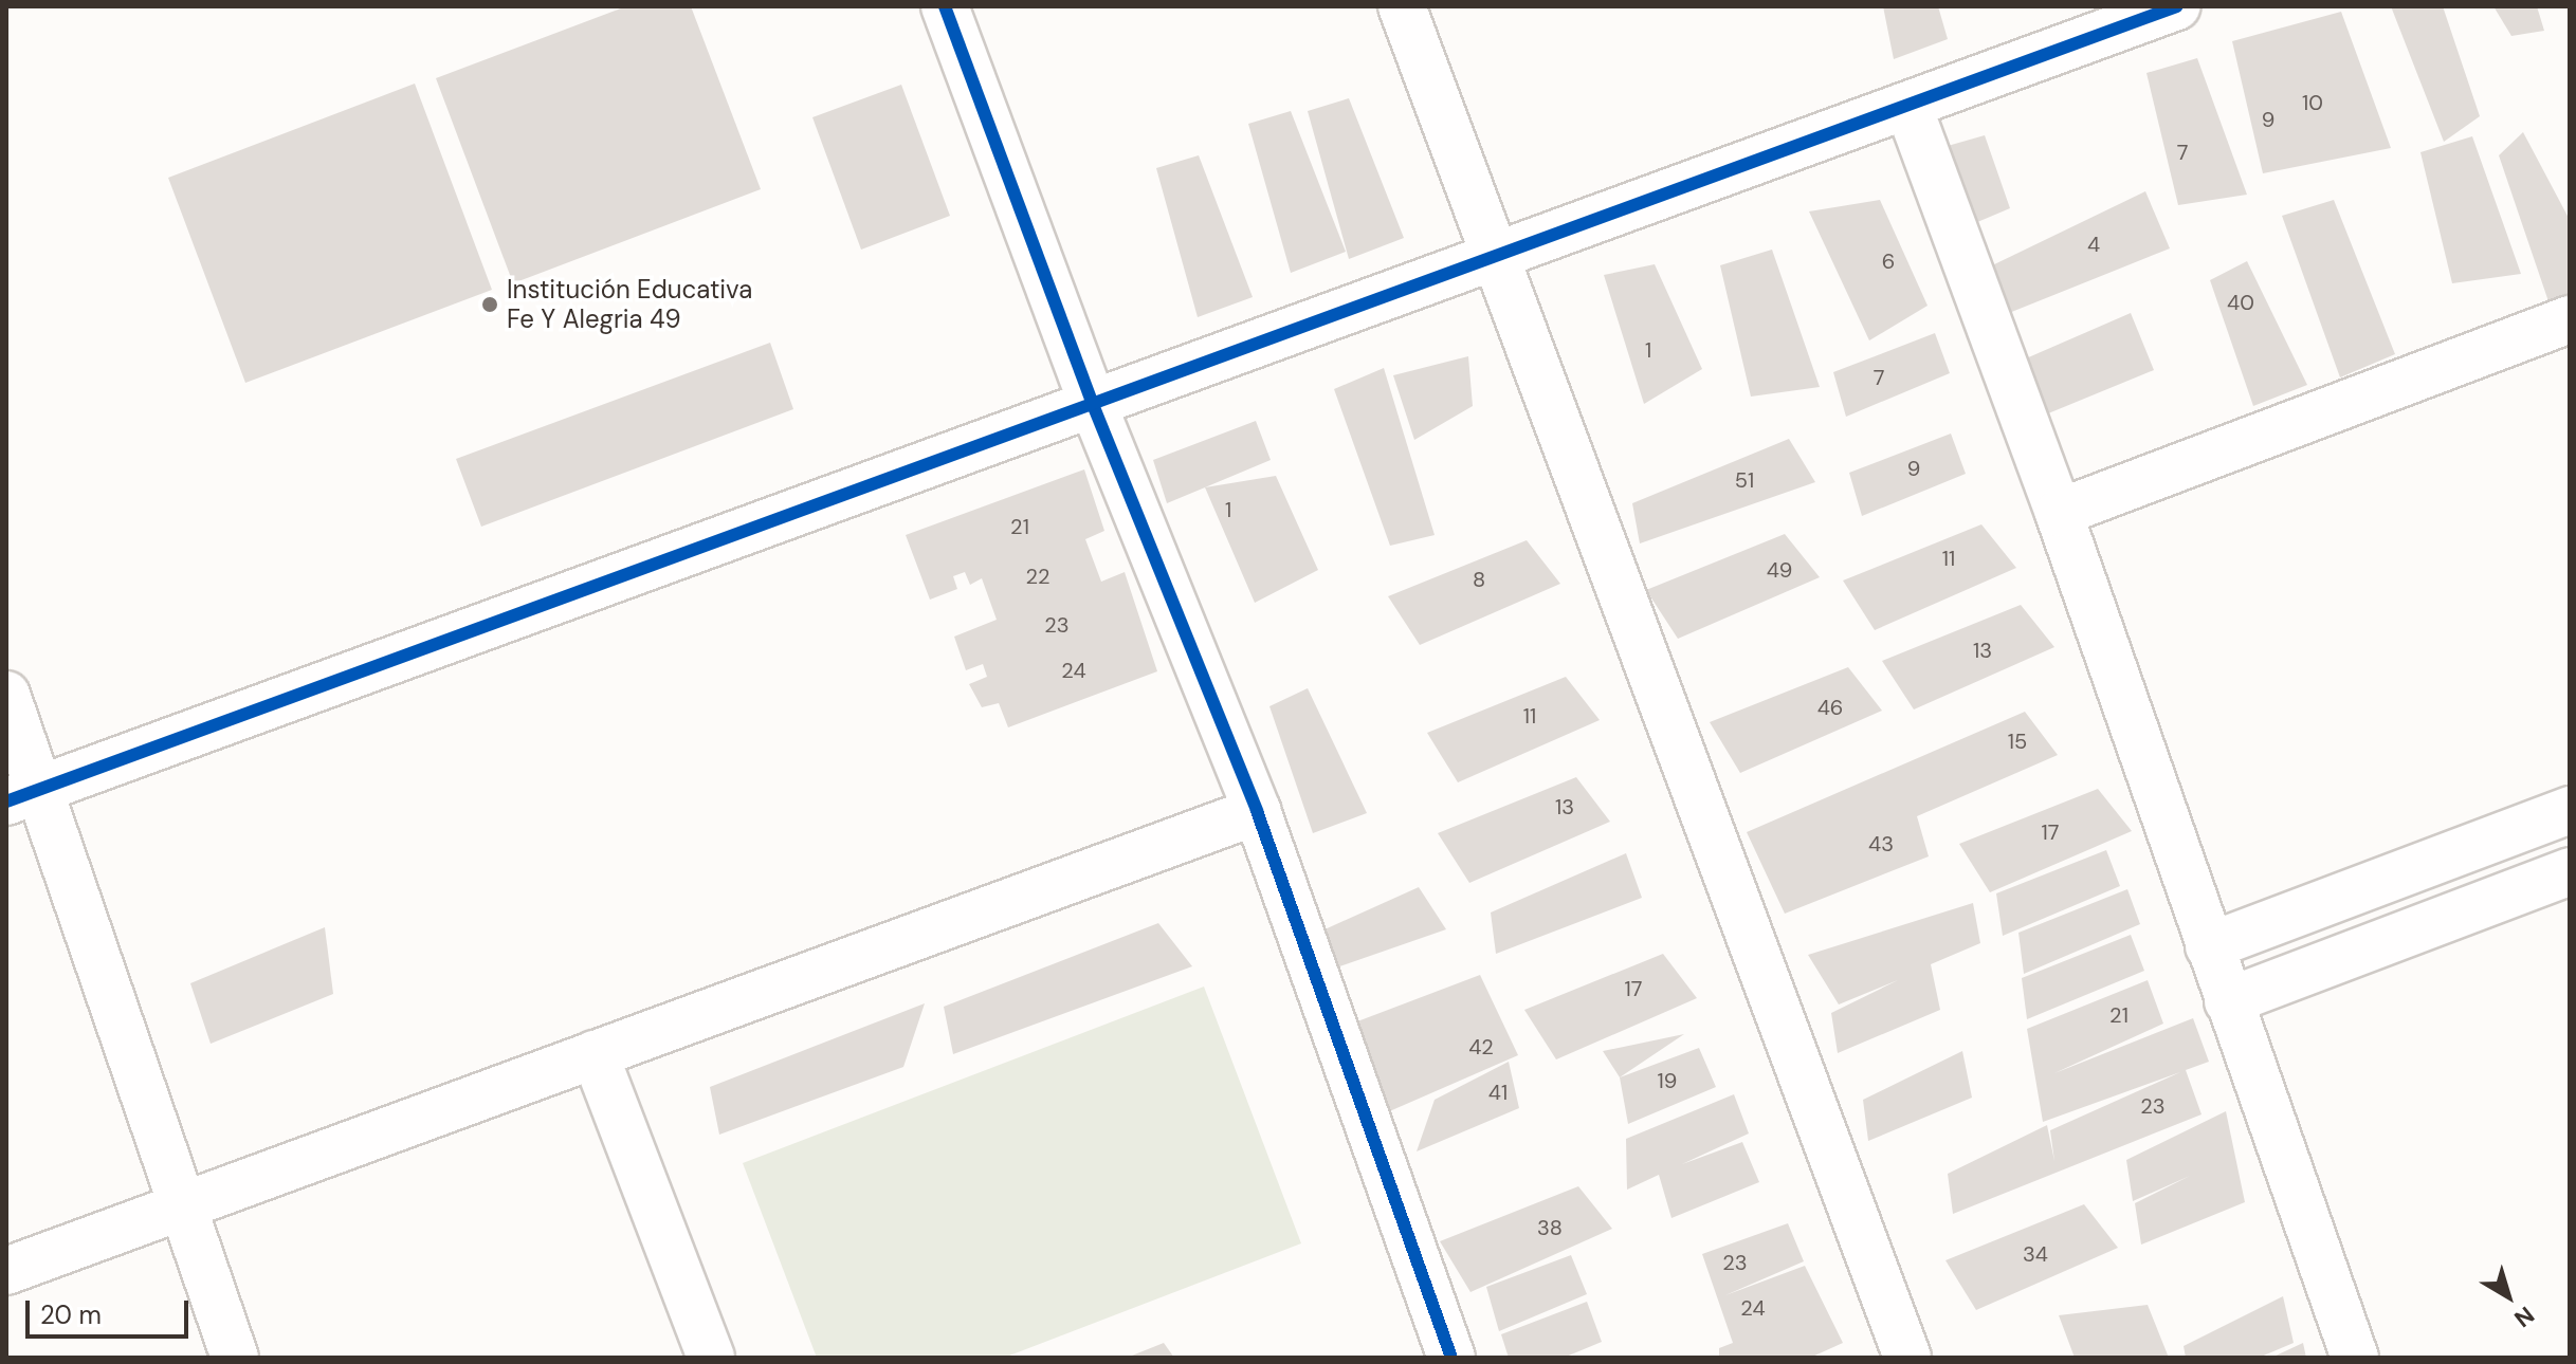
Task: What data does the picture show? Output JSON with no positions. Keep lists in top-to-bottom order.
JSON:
{
  "places": ["Institución Educativa Fe Y Alegria 49"],
  "house_numbers": [
    "10",
    "9",
    "7",
    "4",
    "6",
    "40",
    "1",
    "7",
    "9",
    "51",
    "1",
    "21",
    "11",
    "49",
    "22",
    "8",
    "23",
    "13",
    "24",
    "46",
    "11",
    "15",
    "13",
    "17",
    "43",
    "17",
    "21",
    "42",
    "19",
    "41",
    "23",
    "38",
    "34",
    "23",
    "24"
  ],
  "scale_bar": "20 m",
  "north": "bottom right"
}
